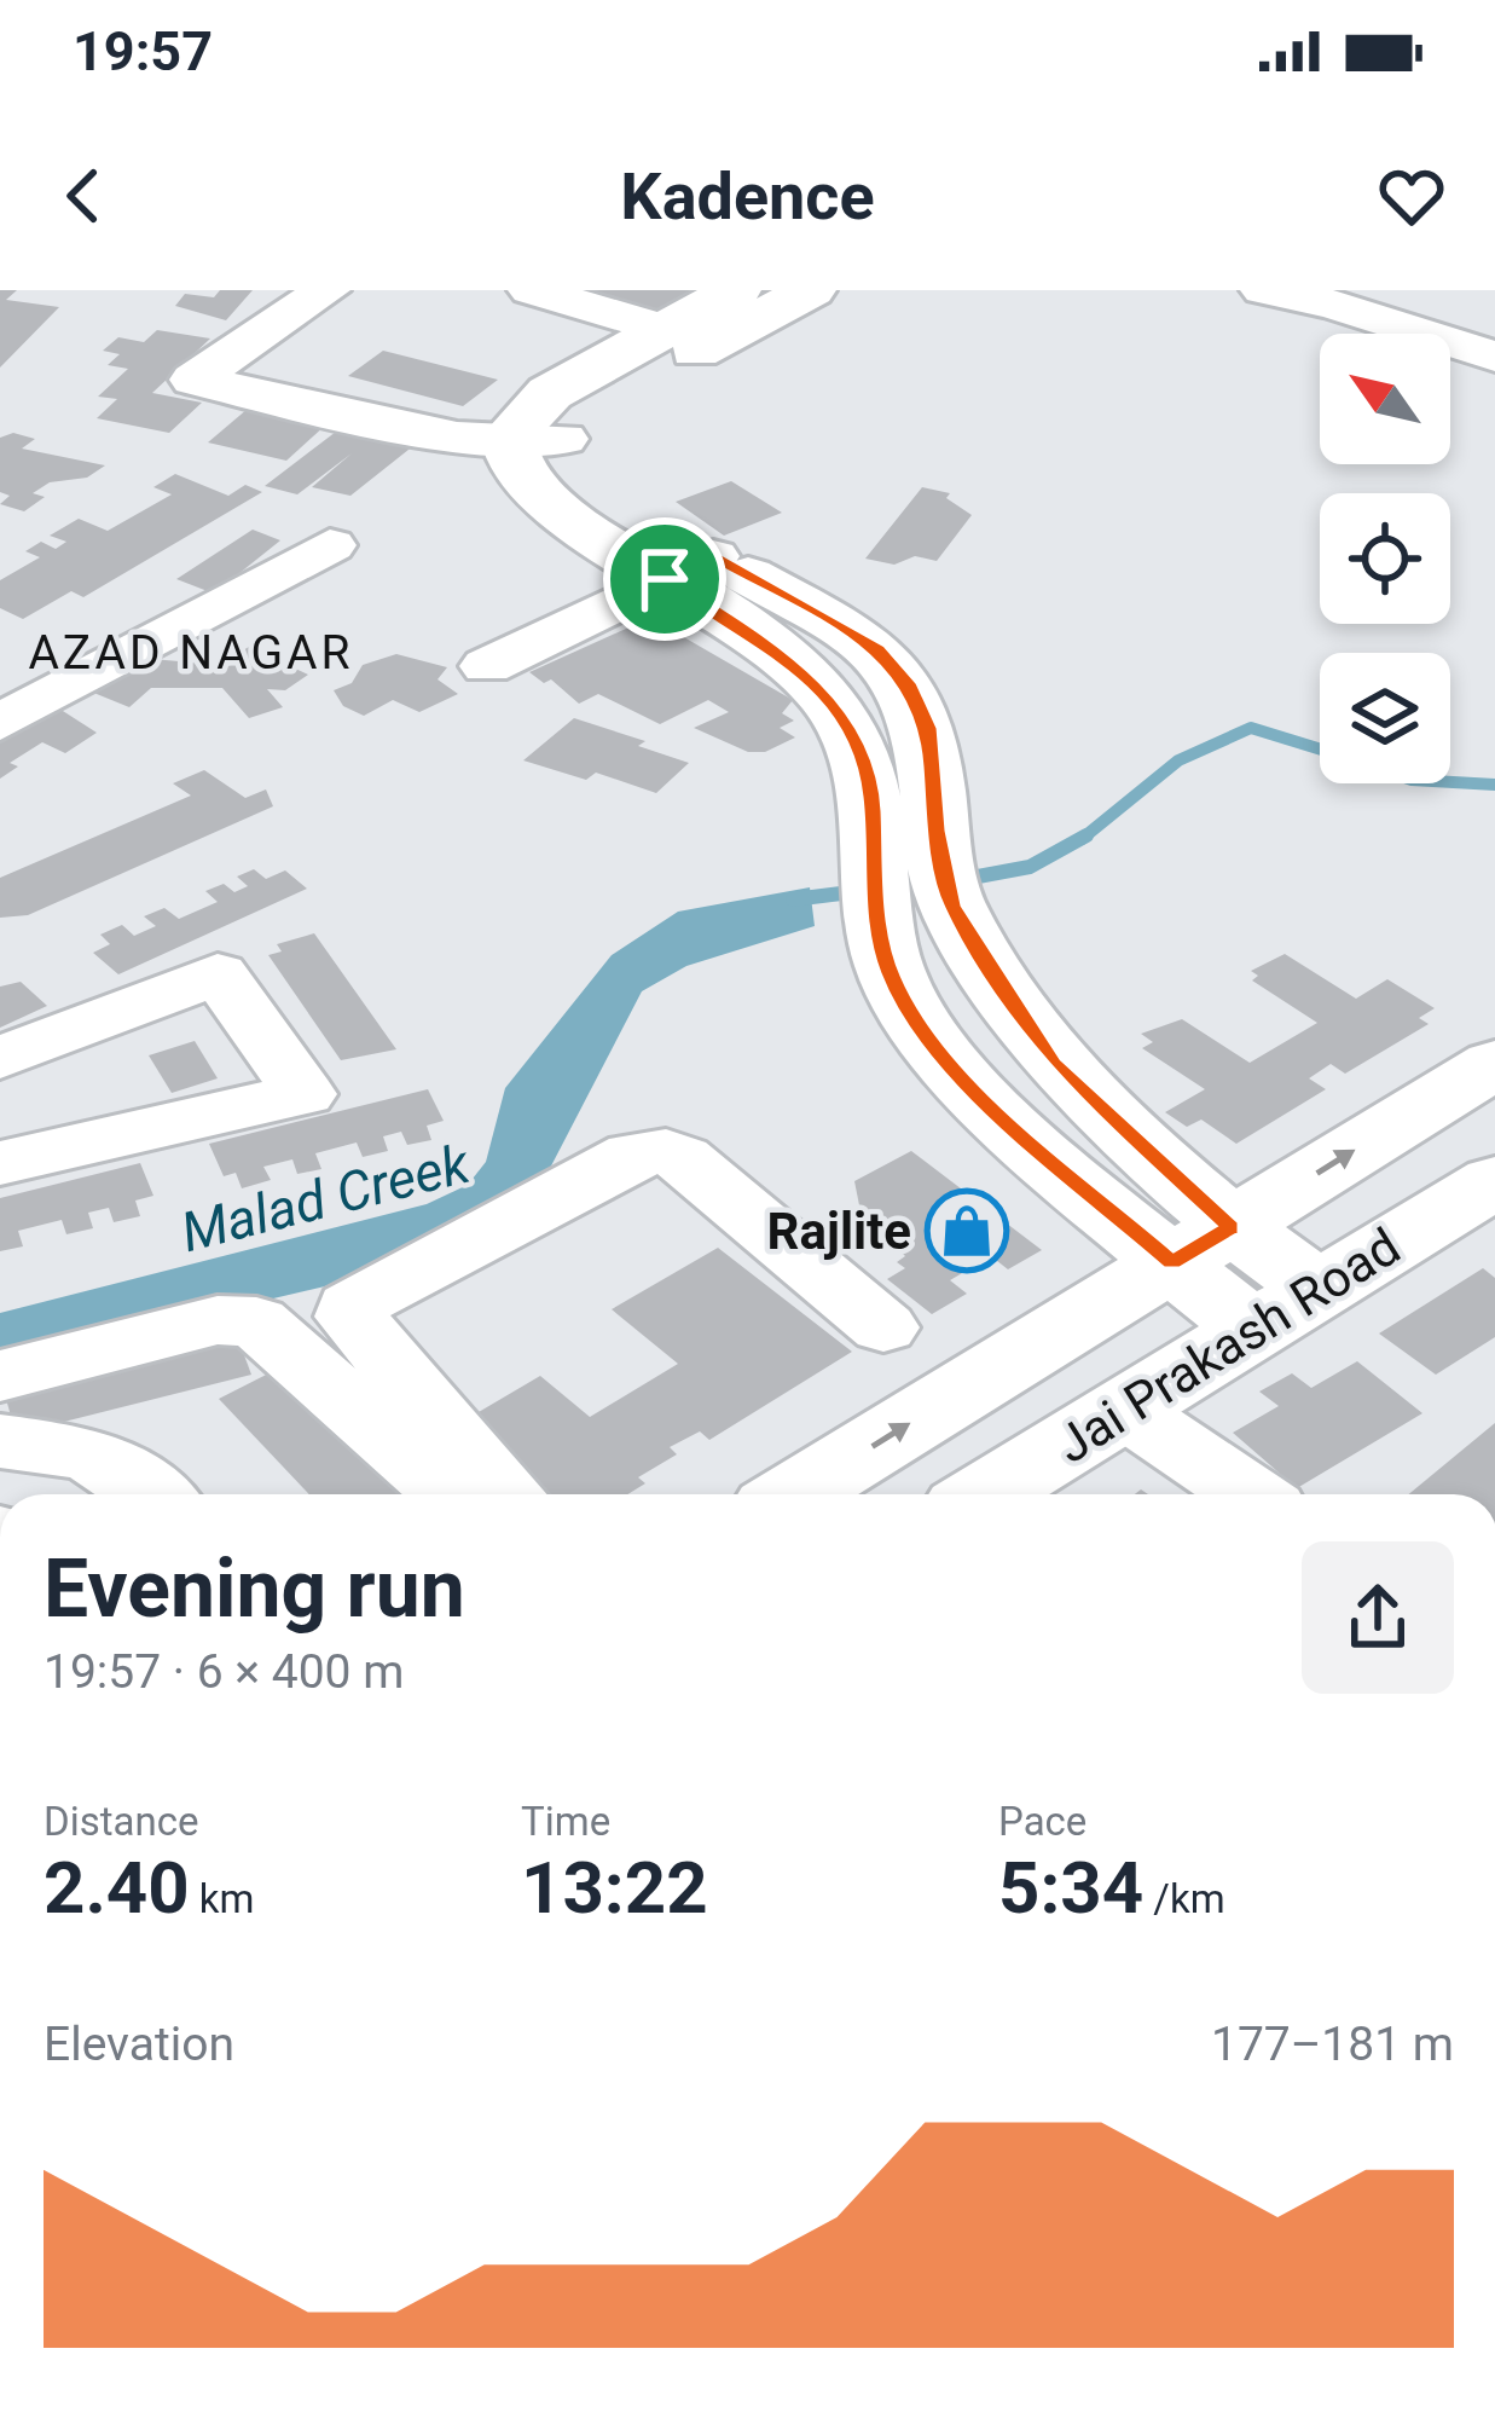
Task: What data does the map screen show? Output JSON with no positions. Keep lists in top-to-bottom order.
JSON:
{
  "streets": {
    "main road": ["Jai Prakash Road"]
  },
  "districts": ["AZAD NAGAR"],
  "water": ["Malad Creek"],
  "places": {
    "shop": ["Rajlite"]
  },
  "north": "top left",
  "page": {
    "status": "19:57",
    "header": "Kadence",
    "heading": ["Evening run", "19:57 · 6 × 400 m"],
    "stats": [
      ["Distance", "2.40 km"],
      ["Time", "13:22"],
      ["Pace", "5:34 /km"]
    ],
    "chart": ["Elevation", "177–181 m"]
  }
}
